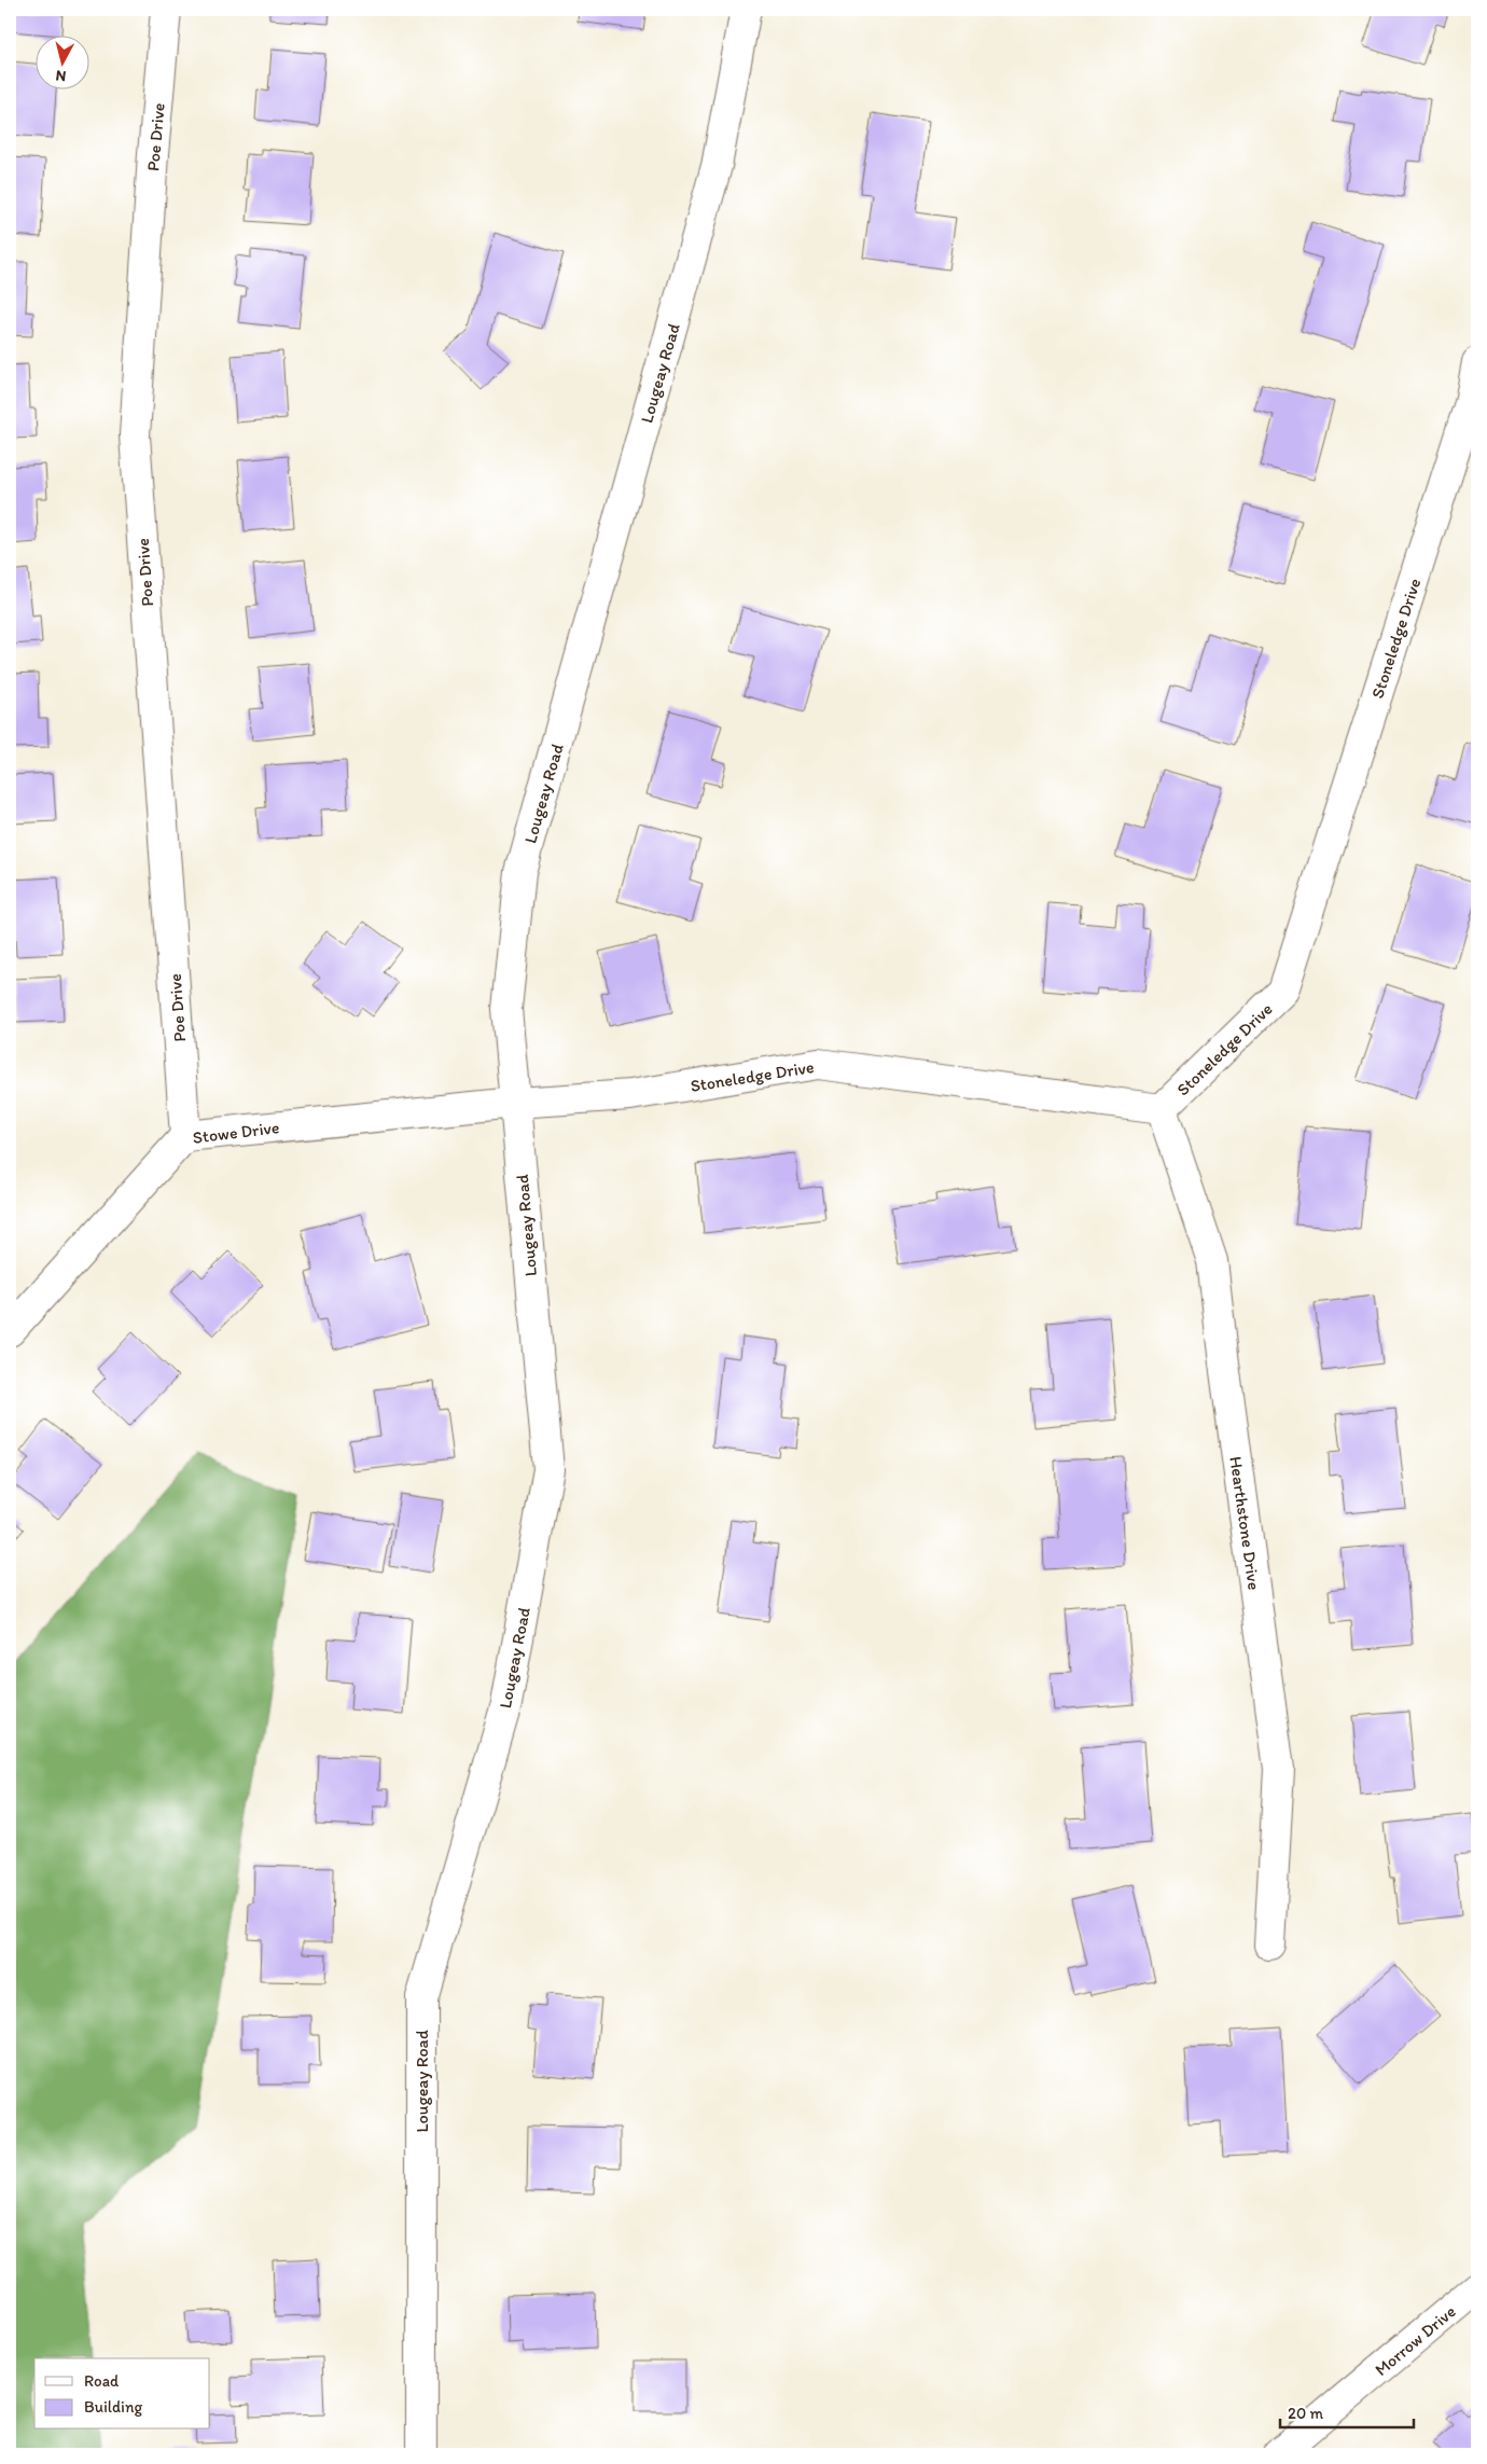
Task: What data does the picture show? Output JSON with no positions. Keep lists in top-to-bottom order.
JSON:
{
  "streets": {
    "street": [
      "Poe Drive",
      "Lougeay Road",
      "Stoneledge Drive",
      "Stowe Drive",
      "Hearthstone Drive",
      "Morrow Drive"
    ]
  },
  "crossings": [
    ["Poe Drive", "Stowe Drive"],
    ["Lougeay Road", "Stoneledge Drive"],
    ["Lougeay Road", "Stowe Drive"],
    ["Stoneledge Drive", "Stowe Drive"],
    ["Stoneledge Drive", "Hearthstone Drive"]
  ],
  "legend": ["Road", "Building"],
  "scale_bar": "20 m",
  "north": "bottom"
}
